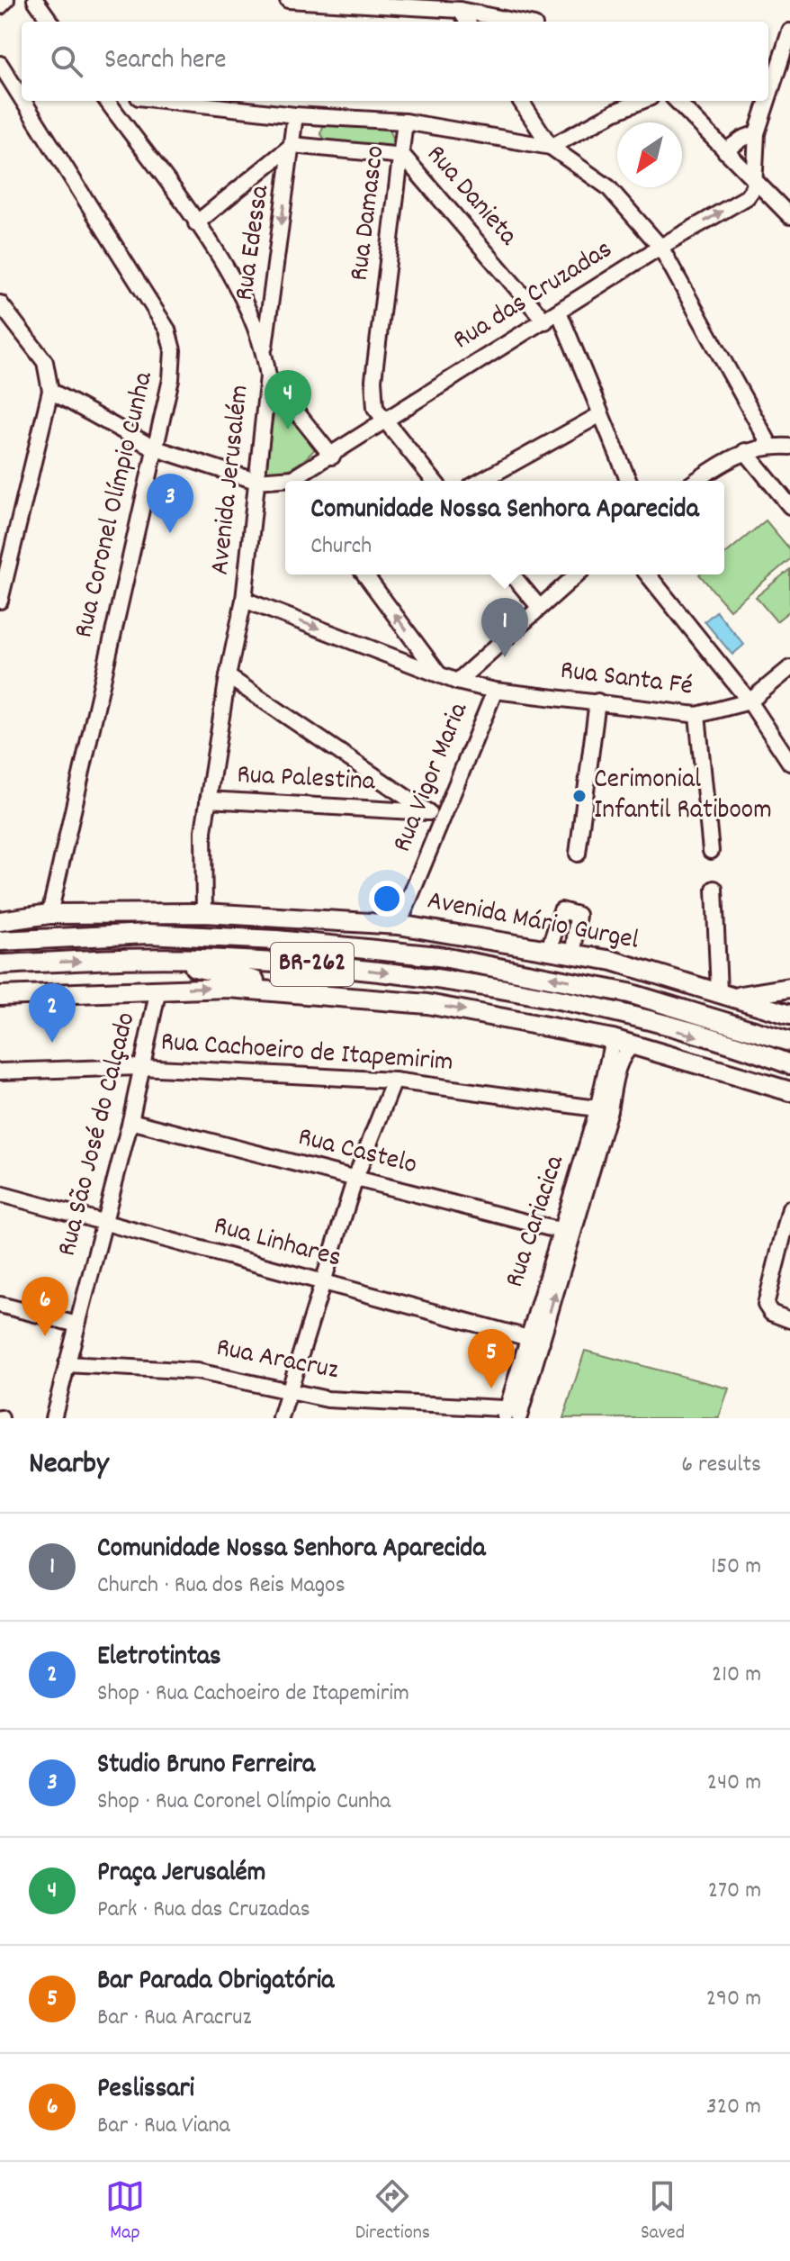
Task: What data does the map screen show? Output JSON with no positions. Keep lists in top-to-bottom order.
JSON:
{
  "streets": {
    "main road": ["Avenida Mário Gurgel", "BR-262"],
    "street": [
      "Rua Danieta",
      "Rua Damasco",
      "Rua Edessa",
      "Rua das Cruzadas",
      "Avenida Jerusalém",
      "Rua Coronel Olímpio Cunha",
      "Rua Santa Fé",
      "Rua Vigor Maria",
      "Rua Palestina",
      "Rua Cachoeiro de Itapemirim",
      "Rua São José do Calçado",
      "Rua Castelo",
      "Rua Cariacica",
      "Rua Linhares",
      "Rua Aracruz"
    ]
  },
  "crossings": [
    ["Rua Danieta", "Rua Damasco"],
    ["Rua Danieta", "Rua Edessa"],
    ["Rua Danieta", "Rua das Cruzadas"],
    ["Rua Damasco", "Rua Edessa"],
    ["Rua Damasco", "Rua das Cruzadas"],
    ["Rua Edessa", "Avenida Jerusalém"],
    ["Rua das Cruzadas", "Avenida Jerusalém"],
    ["Avenida Jerusalém", "Rua Santa Fé"],
    ["Avenida Jerusalém", "Rua Palestina"],
    ["Avenida Jerusalém", "Avenida Mário Gurgel"],
    ["Rua Coronel Olímpio Cunha", "Avenida Mário Gurgel"],
    ["Rua Santa Fé", "Rua Vigor Maria"],
    ["Rua Vigor Maria", "Rua Palestina"],
    ["Rua Vigor Maria", "Avenida Mário Gurgel"],
    ["BR-262", "Rua São José do Calçado"],
    ["BR-262", "Rua Cariacica"],
    ["Rua Cachoeiro de Itapemirim", "Rua São José do Calçado"],
    ["Rua Cachoeiro de Itapemirim", "Rua Cariacica"],
    ["Rua São José do Calçado", "Rua Castelo"],
    ["Rua São José do Calçado", "Rua Linhares"],
    ["Rua São José do Calçado", "Rua Aracruz"],
    ["Rua Castelo", "Rua Cariacica"],
    ["Rua Cariacica", "Rua Linhares"],
    ["Rua Cariacica", "Rua Aracruz"]
  ],
  "one_way": ["Rua Edessa"],
  "places": ["Cerimonial Infantil Ratiboom"],
  "north": "bottom left",
  "page": {
    "search": "Search here",
    "pins": [
      "4",
      "3",
      "1",
      "2",
      "6",
      "5"
    ],
    "popup": ["Comunidade Nossa Senhora Aparecida", "Church"],
    "heading": ["Nearby", "6 results"],
    "list": [
      {
        "mark": "1",
        "name": "Comunidade Nossa Senhora Aparecida",
        "note": "Church · Rua dos Reis Magos",
        "value": "150 m"
      },
      {
        "mark": "2",
        "name": "Eletrotintas",
        "note": "Shop · Rua Cachoeiro de Itapemirim",
        "value": "210 m"
      },
      {
        "mark": "3",
        "name": "Studio Bruno Ferreira",
        "note": "Shop · Rua Coronel Olímpio Cunha",
        "value": "240 m"
      },
      {
        "mark": "4",
        "name": "Praça Jerusalém",
        "note": "Park · Rua das Cruzadas",
        "value": "270 m"
      },
      {
        "mark": "5",
        "name": "Bar Parada Obrigatória",
        "note": "Bar · Rua Aracruz",
        "value": "290 m"
      },
      {
        "mark": "6",
        "name": "Peslissari",
        "note": "Bar · Rua Viana",
        "value": "320 m"
      }
    ],
    "nav": ["Map", "Directions", "Saved"]
  }
}
